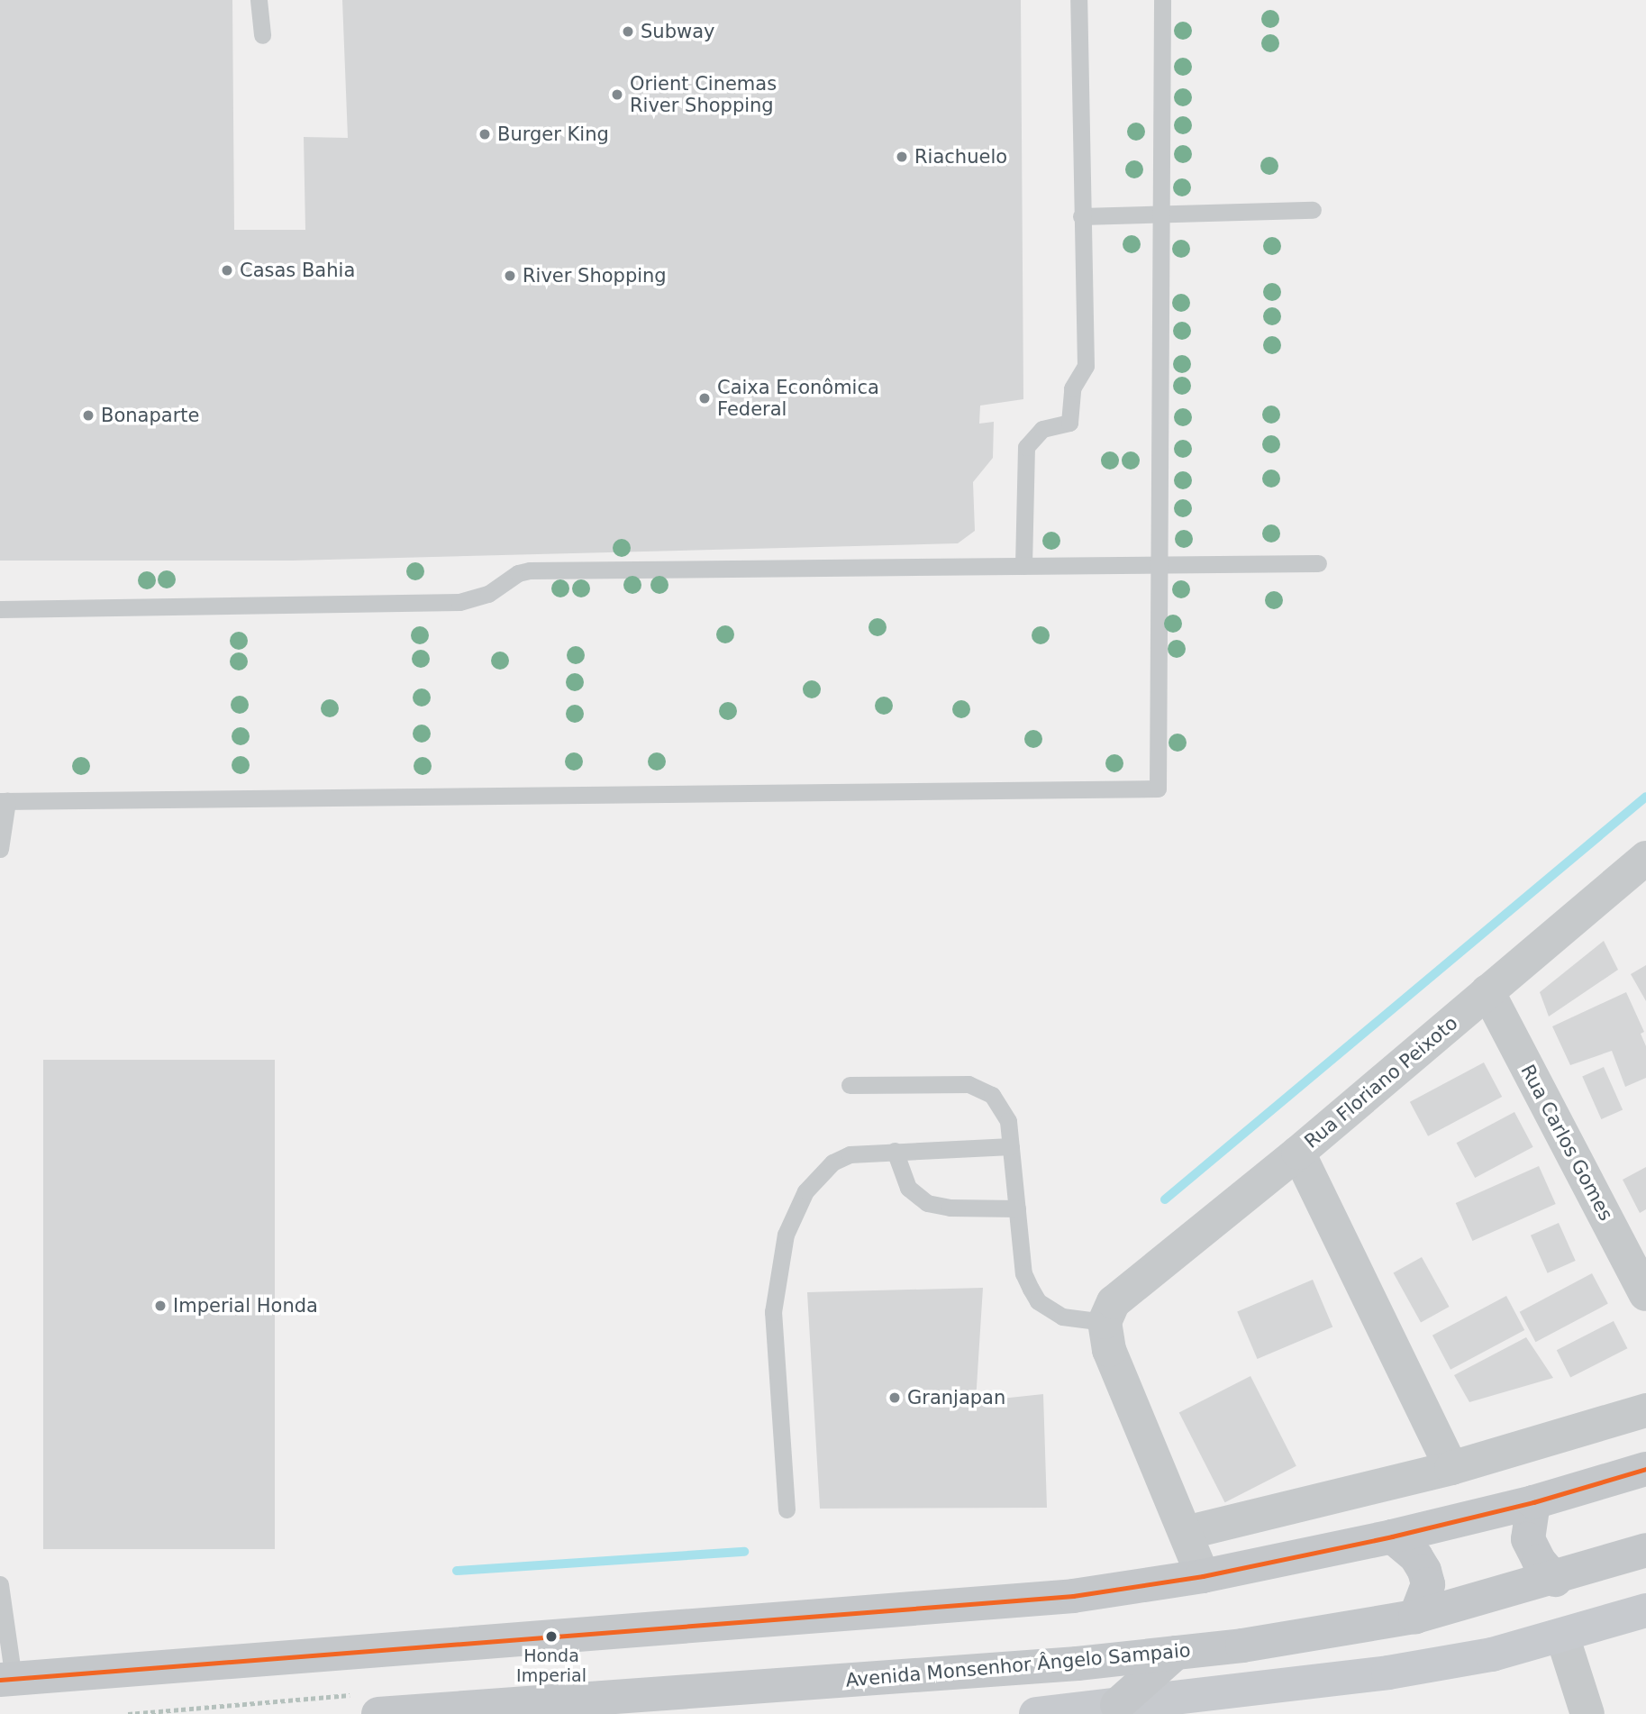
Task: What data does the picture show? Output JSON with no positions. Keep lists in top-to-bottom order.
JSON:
{
  "streets": {
    "main road": ["Avenida Monsenhor Ângelo Sampaio"],
    "street": ["Rua Floriano Peixoto", "Rua Carlos Gomes"]
  },
  "crossings": [
    ["Rua Floriano Peixoto", "Rua Carlos Gomes"]
  ],
  "places": [
    "Subway",
    "Orient Cinemas River Shopping",
    "Burger King",
    "Riachuelo",
    "Casas Bahia",
    "River Shopping",
    "Caixa Econômica Federal",
    "Bonaparte",
    "Imperial Honda",
    "Granjapan",
    "Honda Imperial"
  ]
}
